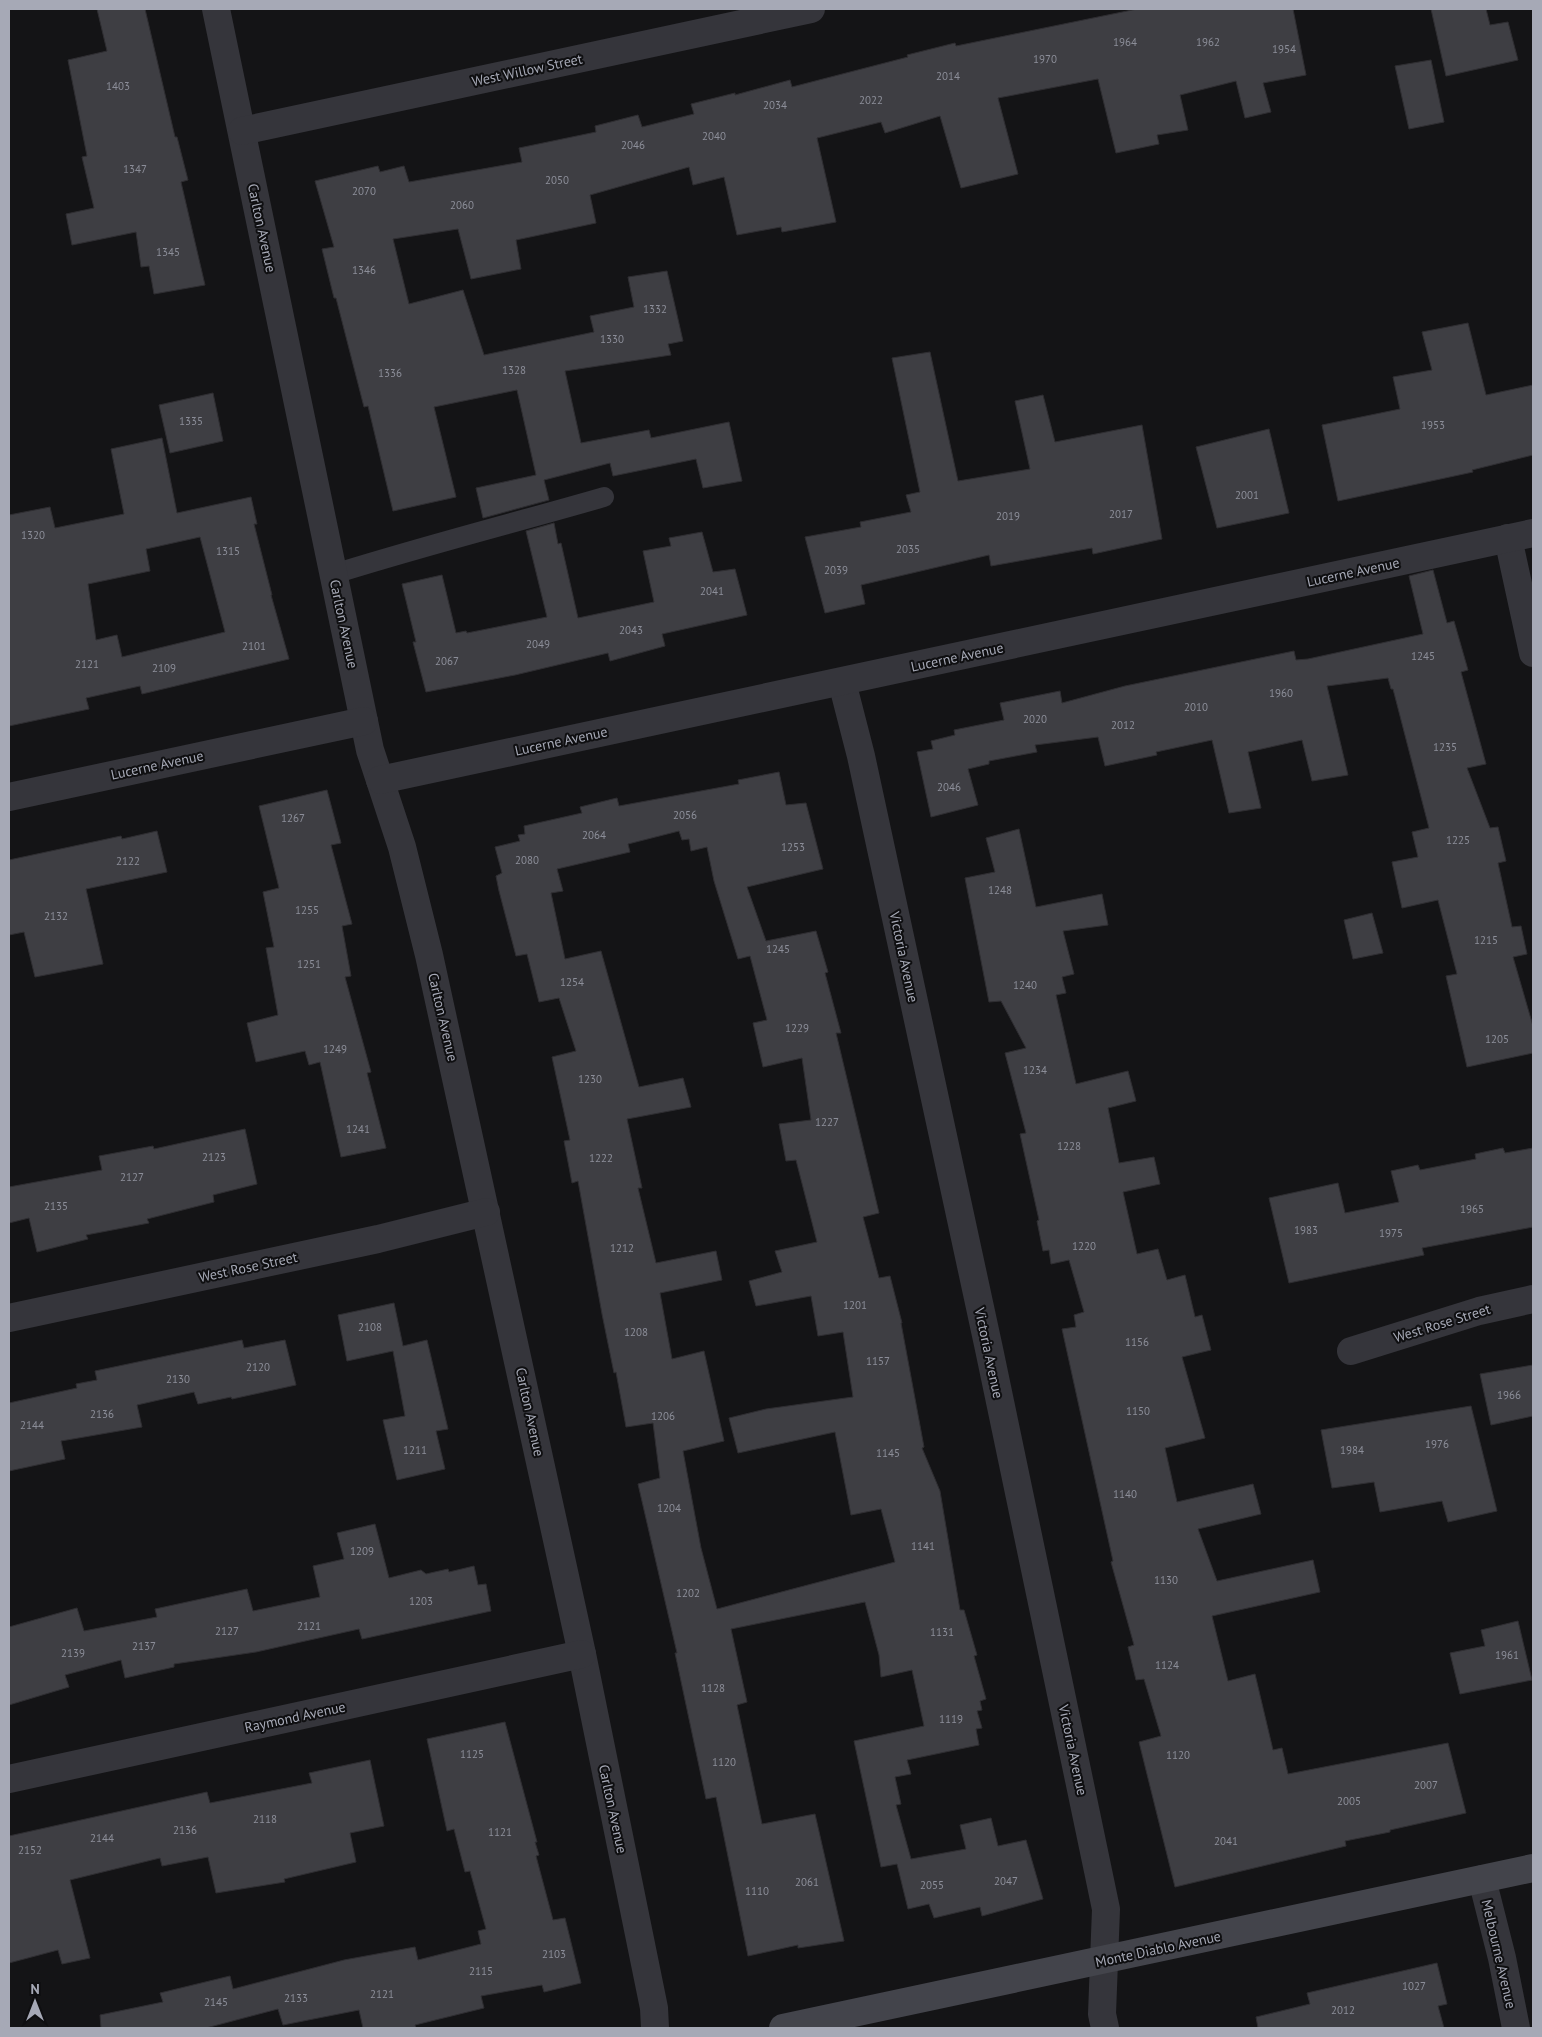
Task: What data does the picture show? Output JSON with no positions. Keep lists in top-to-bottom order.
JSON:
{
  "streets": {
    "street": [
      "West Willow Street",
      "Carlton Avenue",
      "Lucerne Avenue",
      "Victoria Avenue",
      "West Rose Street",
      "Raymond Avenue",
      "Monte Diablo Avenue",
      "Melbourne Avenue"
    ]
  },
  "crossings": [
    ["West Willow Street", "Carlton Avenue"],
    ["Carlton Avenue", "Lucerne Avenue"],
    ["Carlton Avenue", "West Rose Street"],
    ["Carlton Avenue", "Raymond Avenue"],
    ["Lucerne Avenue", "Victoria Avenue"],
    ["Victoria Avenue", "Monte Diablo Avenue"],
    ["Monte Diablo Avenue", "Melbourne Avenue"]
  ],
  "house_numbers": [
    "1964",
    "1962",
    "1954",
    "1970",
    "2014",
    "1403",
    "2022",
    "2034",
    "2040",
    "2046",
    "1347",
    "2050",
    "2070",
    "2060",
    "1345",
    "1346",
    "1332",
    "1330",
    "1328",
    "1336",
    "1335",
    "1953",
    "2001",
    "2017",
    "2019",
    "1320",
    "2035",
    "1315",
    "2039",
    "2041",
    "2043",
    "2049",
    "2101",
    "1245",
    "2067",
    "2121",
    "2109",
    "1960",
    "2010",
    "2020",
    "2012",
    "1235",
    "2046",
    "2056",
    "1267",
    "2064",
    "1225",
    "1253",
    "2080",
    "2122",
    "1248",
    "1255",
    "2132",
    "1215",
    "1245",
    "1251",
    "1254",
    "1240",
    "1229",
    "1205",
    "1249",
    "1234",
    "1230",
    "1227",
    "1241",
    "1228",
    "2123",
    "1222",
    "2127",
    "2135",
    "1965",
    "1983",
    "1975",
    "1220",
    "1212",
    "1201",
    "2108",
    "1208",
    "1156",
    "1157",
    "2120",
    "2130",
    "1966",
    "1150",
    "2136",
    "1206",
    "2144",
    "1976",
    "1211",
    "1984",
    "1145",
    "1140",
    "1204",
    "1141",
    "1209",
    "1130",
    "1202",
    "1203",
    "2121",
    "2127",
    "1131",
    "2137",
    "2139",
    "1961",
    "1124",
    "1128",
    "1119",
    "1125",
    "1120",
    "1120",
    "2007",
    "2005",
    "2118",
    "2136",
    "1121",
    "2144",
    "2041",
    "2152",
    "2047",
    "2061",
    "2055",
    "1110",
    "2103",
    "2115",
    "1027",
    "2121",
    "2133",
    "2145",
    "2012"
  ],
  "north": "top"
}
